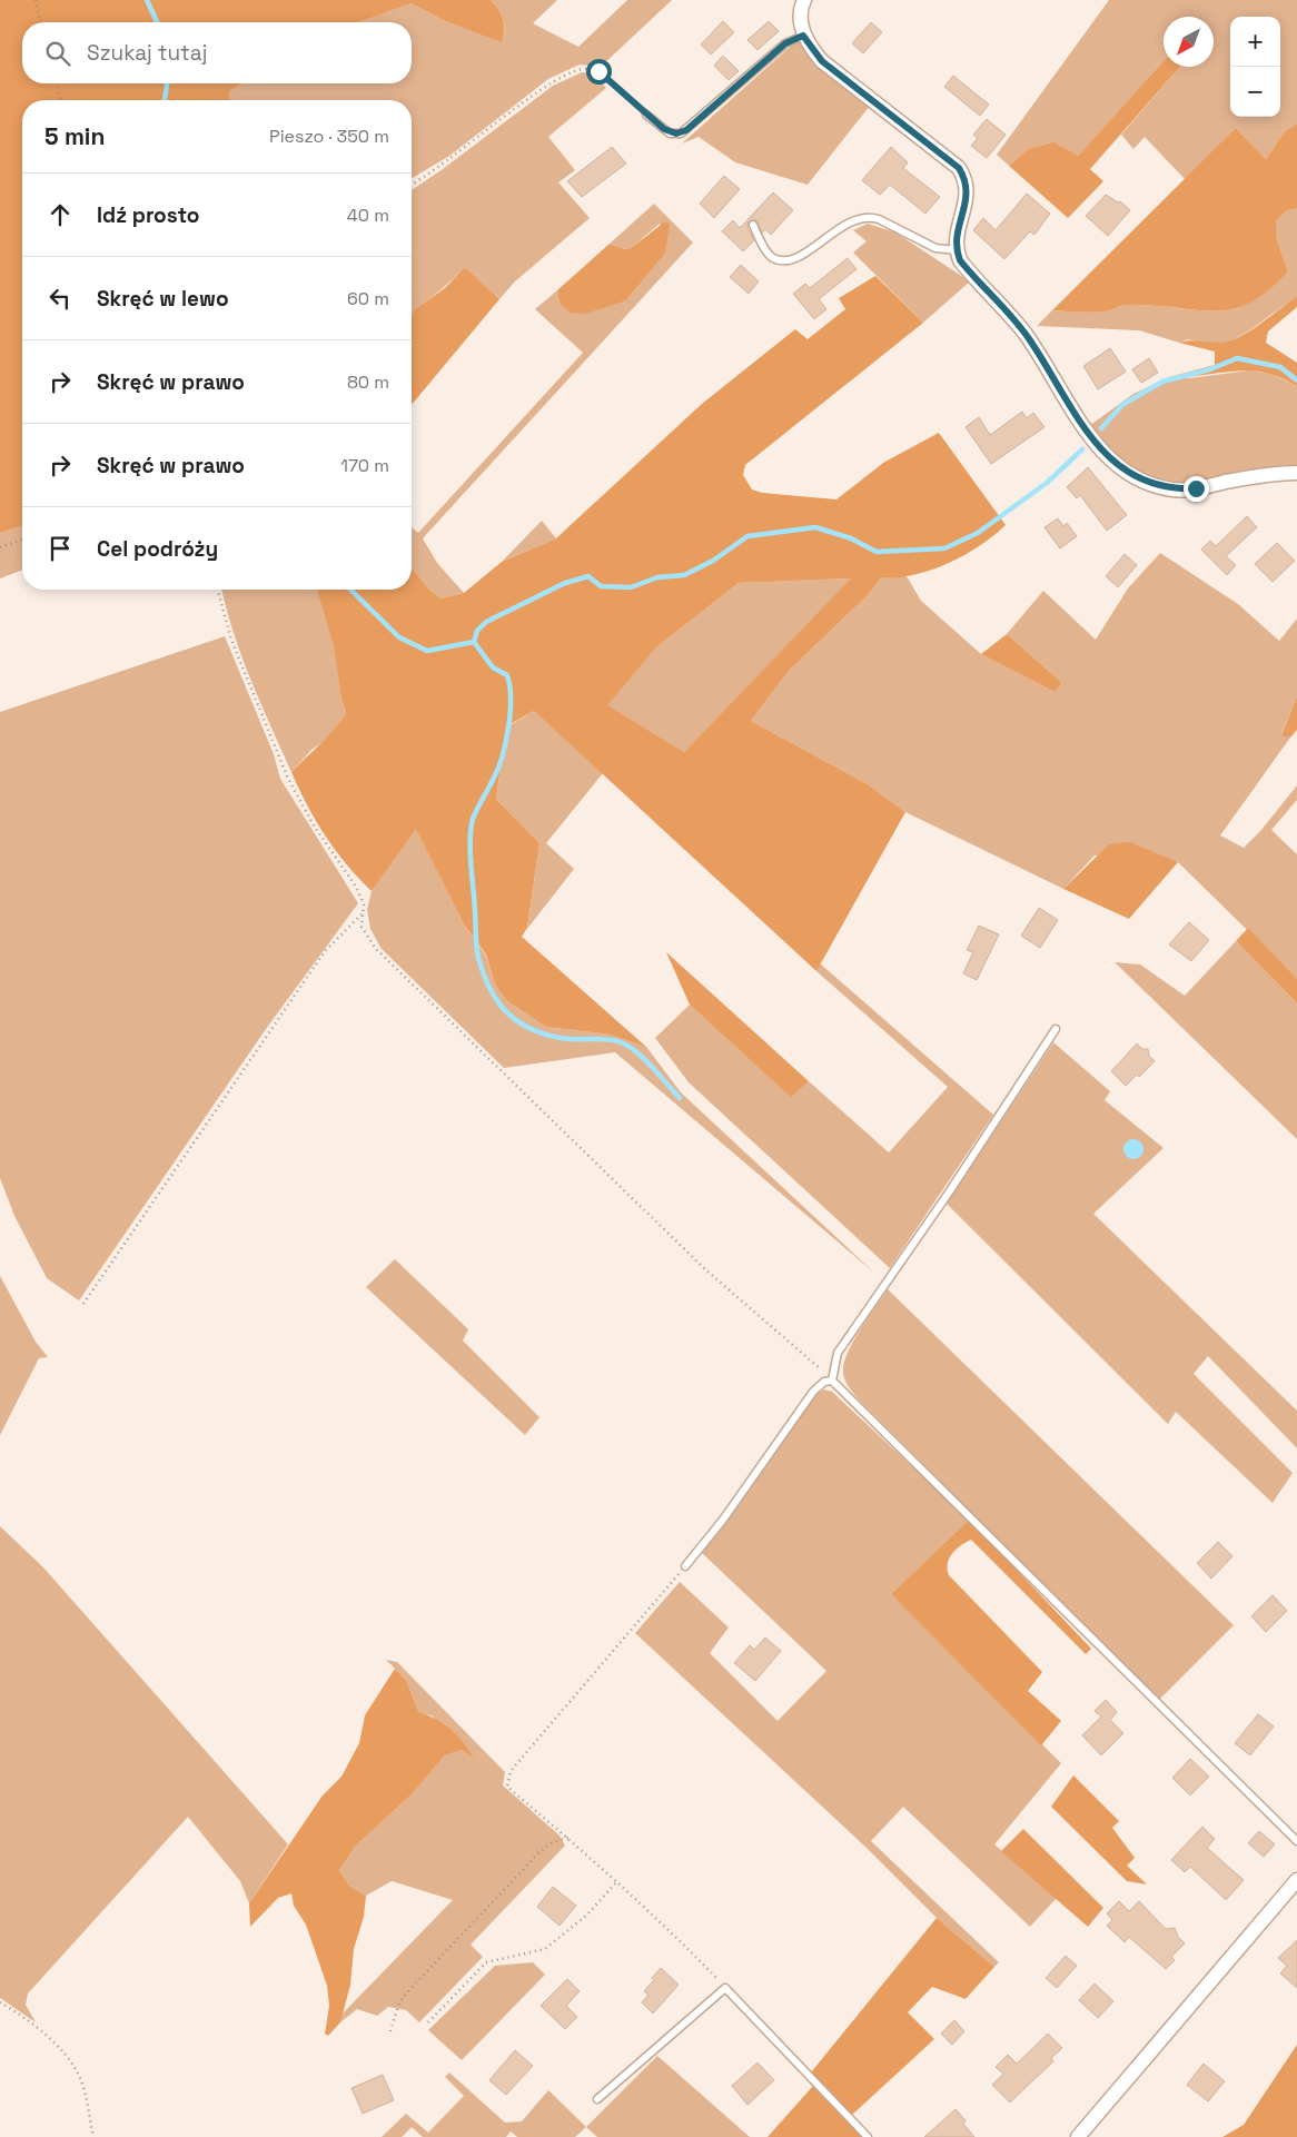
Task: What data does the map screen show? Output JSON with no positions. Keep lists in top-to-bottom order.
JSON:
{
  "north": "bottom left",
  "page": {
    "map_buttons": ["+", "−"],
    "search": "Szukaj tutaj",
    "heading": ["5 min", "Pieszo · 350 m"],
    "list": [
      ["Idź prosto", "40 m"],
      ["Skręć w lewo", "60 m"],
      ["Skręć w prawo", "80 m"],
      ["Skręć w prawo", "170 m"],
      "Cel podróży"
    ]
  }
}
